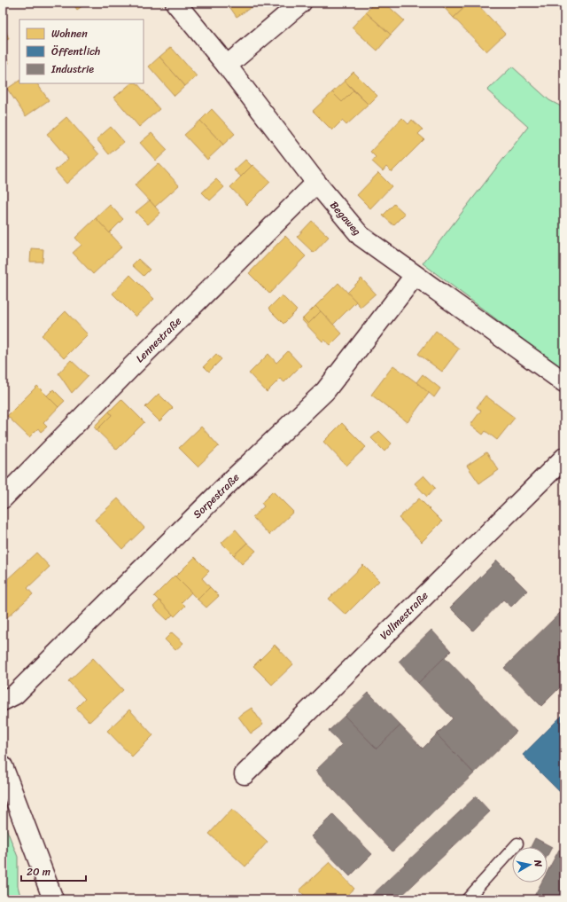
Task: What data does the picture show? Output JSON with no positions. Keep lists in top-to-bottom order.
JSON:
{
  "streets": {
    "street": [
      "Begaweg",
      "Lennestraße",
      "Sorpestraße",
      "Vollmestraße"
    ]
  },
  "crossings": [
    ["Begaweg", "Lennestraße"],
    ["Begaweg", "Sorpestraße"]
  ],
  "legend": ["Wohnen", "Öffentlich", "Industrie"],
  "scale_bar": "20 m",
  "north": "right"
}
